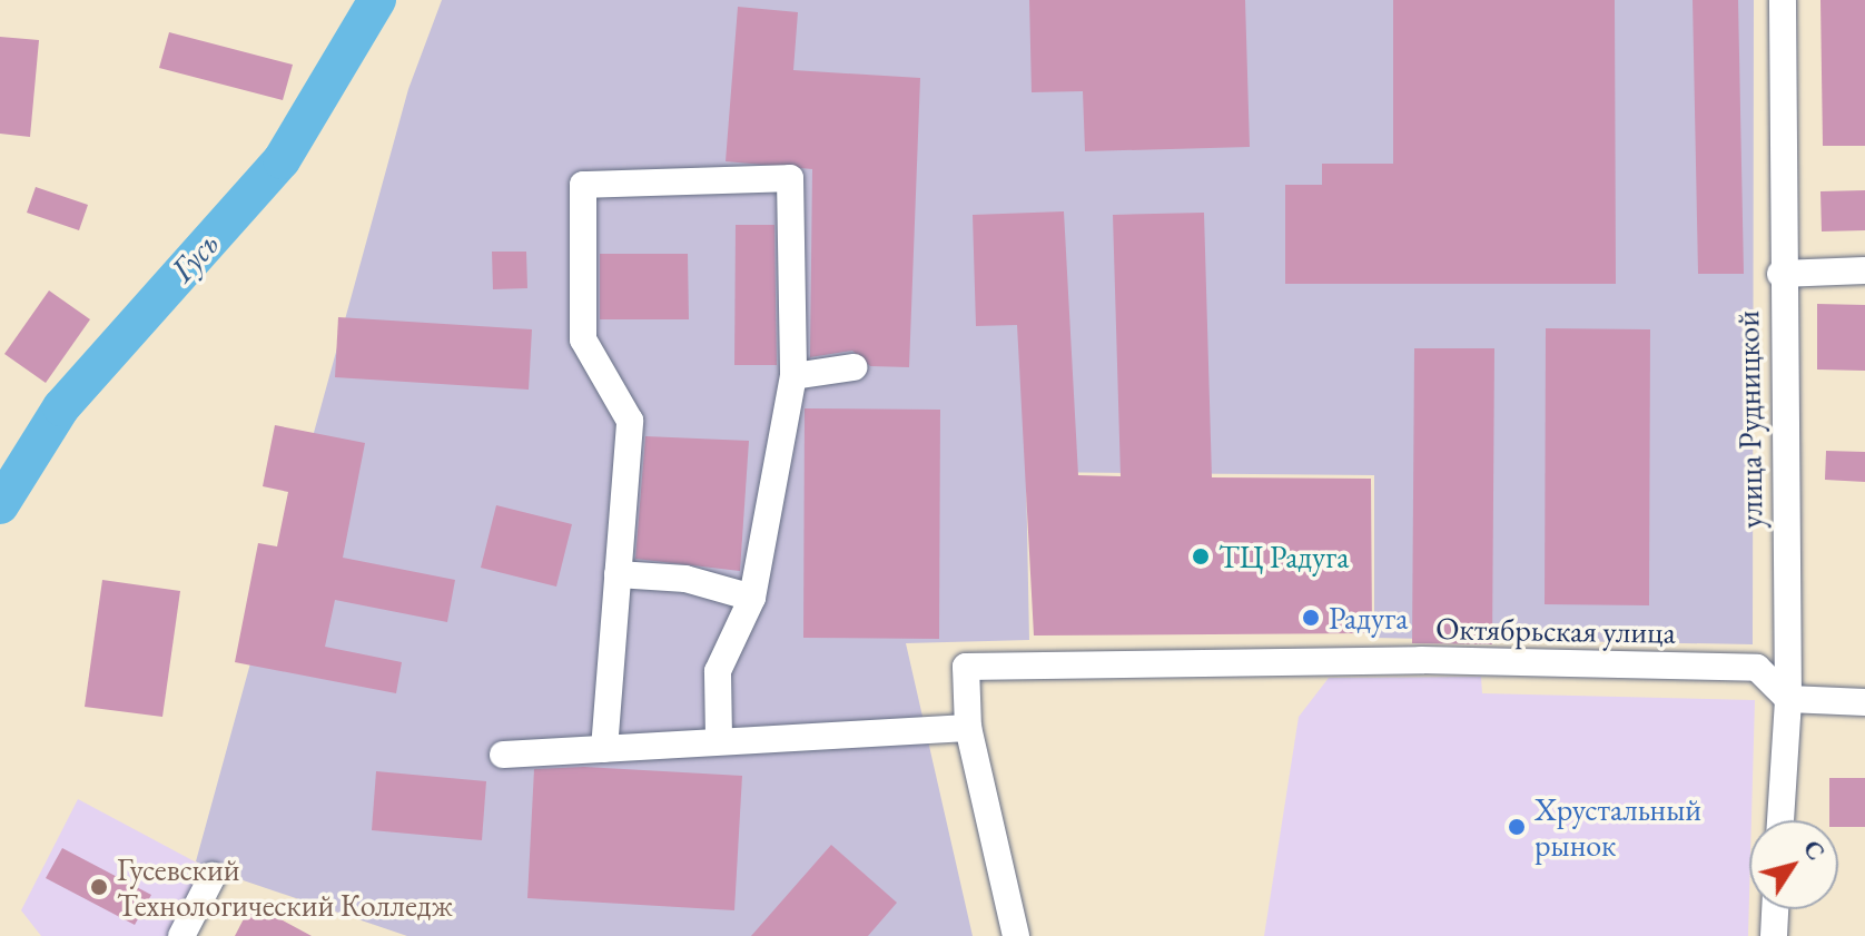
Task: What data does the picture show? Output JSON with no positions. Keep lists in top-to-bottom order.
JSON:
{
  "streets": {
    "street": ["улица Рудницкой", "Октябрьская улица"]
  },
  "crossings": [
    ["улица Рудницкой", "Октябрьская улица"]
  ],
  "water": ["Гусь"],
  "places": [
    "ТЦ Радуга",
    "Радуга",
    "Хрустальный рынок",
    "Гусевский Технологический Колледж"
  ],
  "north": "top right"
}
